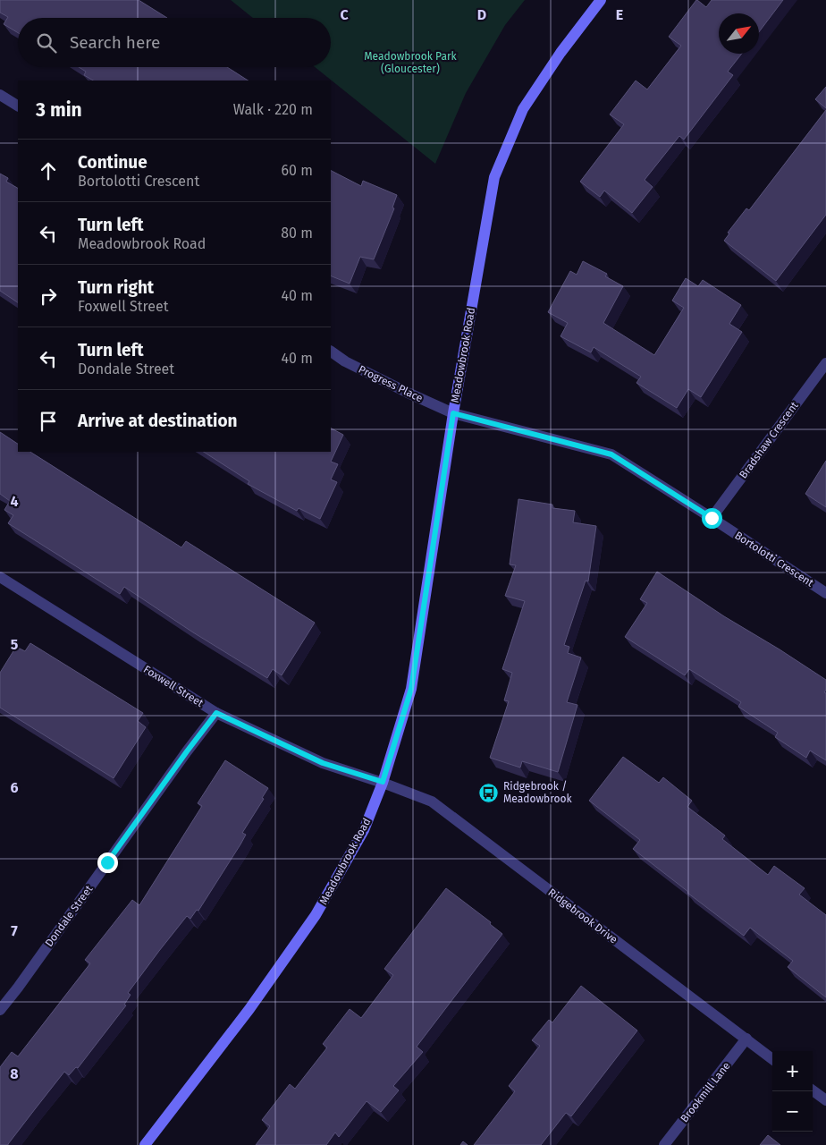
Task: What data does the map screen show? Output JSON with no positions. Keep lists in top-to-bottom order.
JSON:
{
  "streets": {
    "street": [
      "Meadowbrook Road",
      "Progress Place",
      "Bradshaw Crescent",
      "Bortolotti Crescent",
      "Foxwell Street",
      "Dondale Street",
      "Ridgebrook Drive",
      "Brookmill Lane"
    ]
  },
  "crossings": [
    ["Meadowbrook Road", "Progress Place"],
    ["Meadowbrook Road", "Bortolotti Crescent"],
    ["Meadowbrook Road", "Foxwell Street"],
    ["Meadowbrook Road", "Ridgebrook Drive"],
    ["Progress Place", "Bortolotti Crescent"],
    ["Bradshaw Crescent", "Bortolotti Crescent"],
    ["Foxwell Street", "Dondale Street"],
    ["Foxwell Street", "Ridgebrook Drive"],
    ["Ridgebrook Drive", "Brookmill Lane"]
  ],
  "parks": ["Meadowbrook Park (Gloucester)"],
  "places": {
    "bus stop": ["Ridgebrook / Meadowbrook"]
  },
  "north": "top right",
  "page": {
    "search": "Search here",
    "heading": ["3 min", "Walk · 220 m"],
    "list": [
      ["Continue", "Bortolotti Crescent", "60 m"],
      ["Turn left", "Meadowbrook Road", "80 m"],
      ["Turn right", "Foxwell Street", "40 m"],
      ["Turn left", "Dondale Street", "40 m"],
      "Arrive at destination"
    ],
    "map_buttons": ["+", "−"]
  },
  "grid": {
    "columns": ["C", "D", "E"],
    "rows": [
      "4",
      "5",
      "6",
      "7",
      "8"
    ]
  }
}
